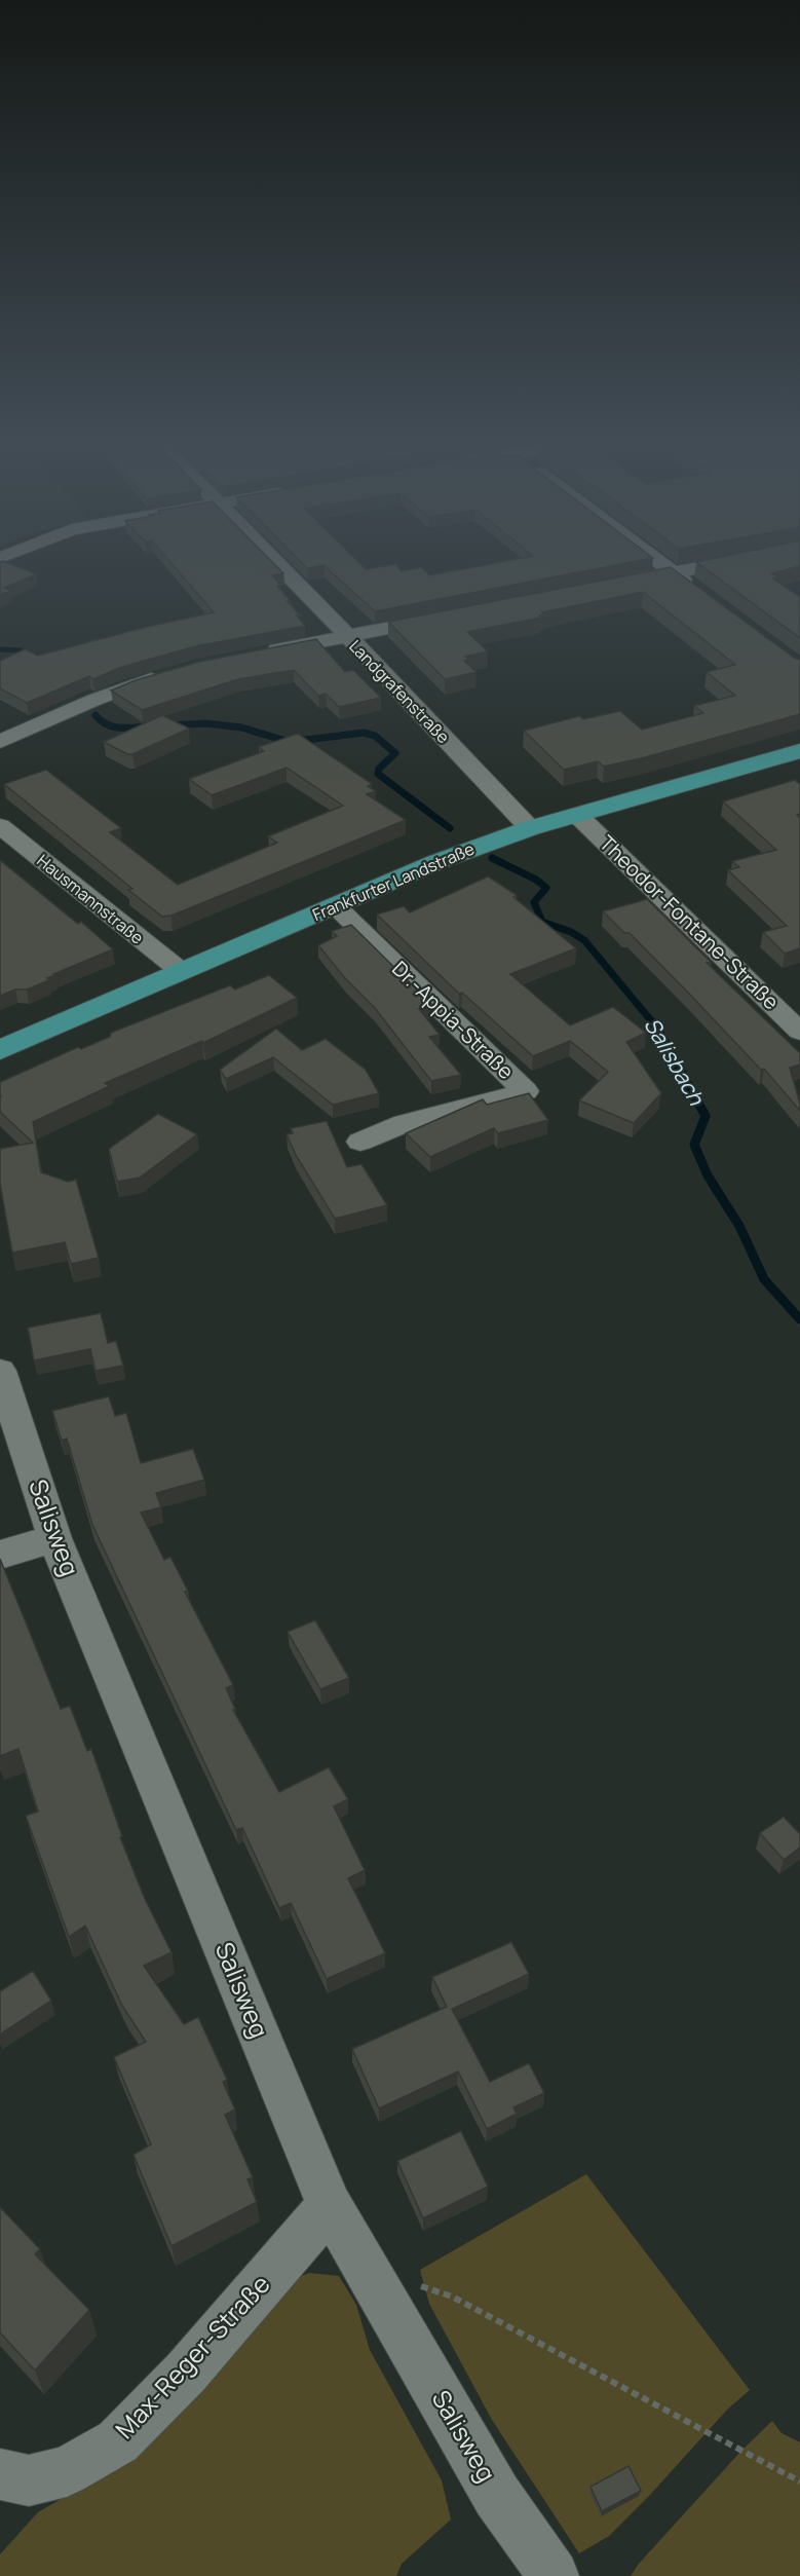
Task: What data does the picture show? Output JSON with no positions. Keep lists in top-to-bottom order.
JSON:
{
  "streets": {
    "main road": ["Frankfurter Landstraße"],
    "street": [
      "Landgrafenstraße",
      "Hausmannstraße",
      "Theodor-Fontane-Straße",
      "Dr.-Appia-Straße",
      "Salisweg",
      "Max-Reger-Straße"
    ]
  },
  "crossings": [
    ["Landgrafenstraße", "Frankfurter Landstraße"],
    ["Frankfurter Landstraße", "Hausmannstraße"],
    ["Frankfurter Landstraße", "Theodor-Fontane-Straße"],
    ["Frankfurter Landstraße", "Dr.-Appia-Straße"],
    ["Salisweg", "Max-Reger-Straße"]
  ],
  "water": ["Salisbach"]
}
